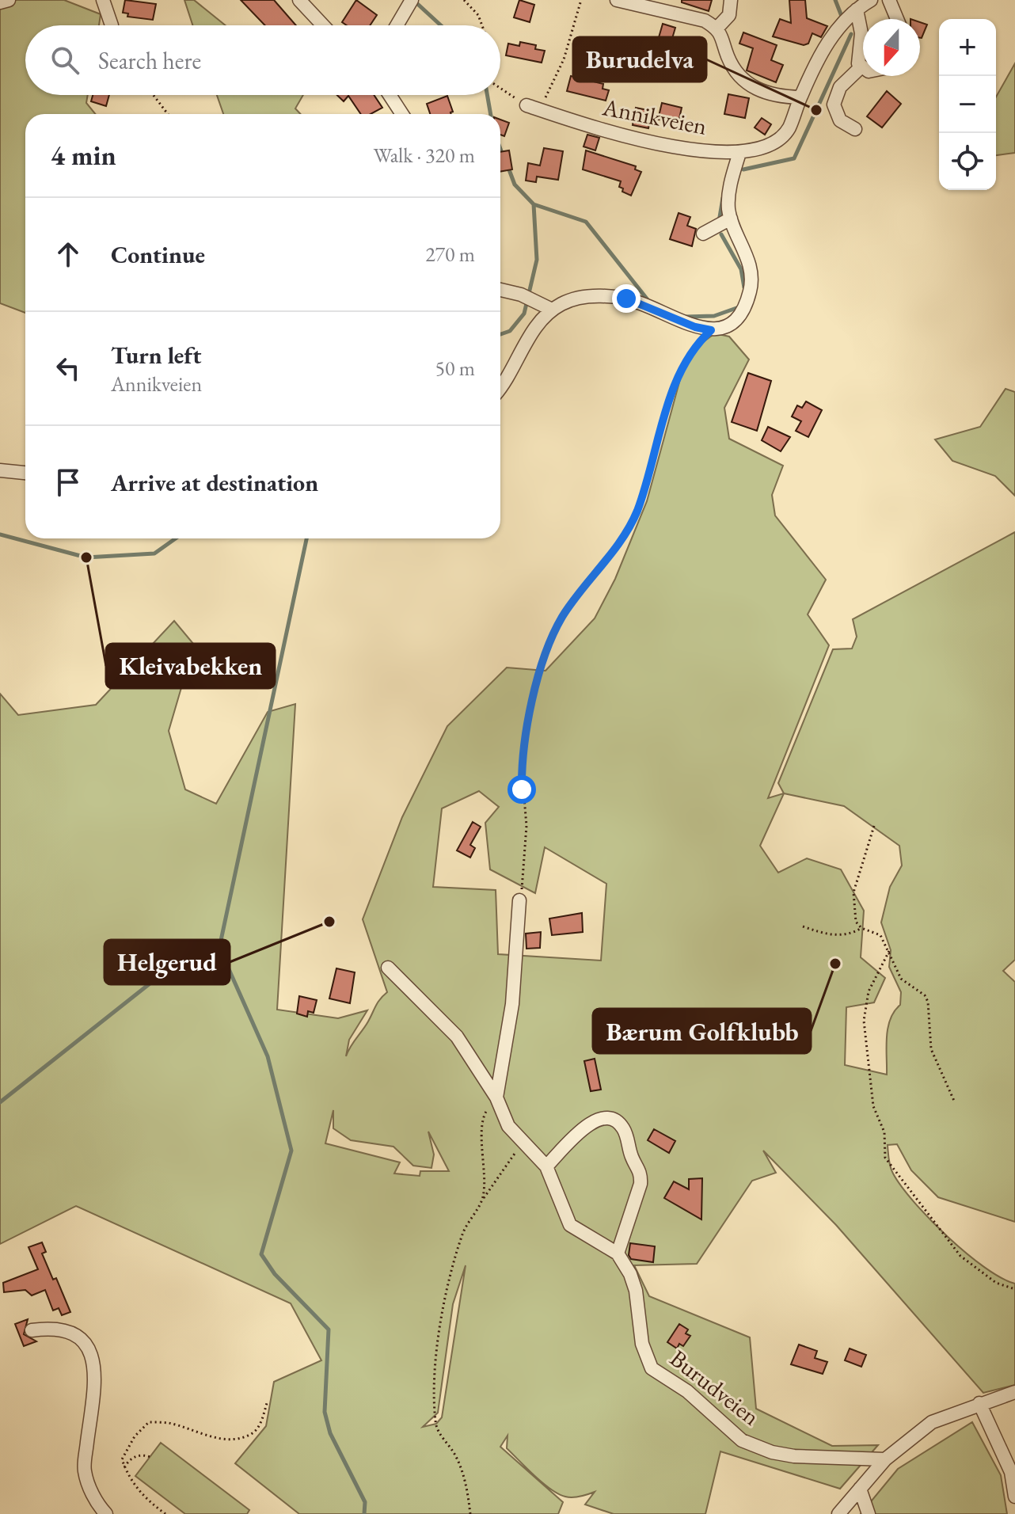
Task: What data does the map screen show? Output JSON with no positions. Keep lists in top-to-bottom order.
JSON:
{
  "streets": {
    "street": ["Annikveien", "Burudveien"]
  },
  "places": [
    "Burudelva",
    "Kleivabekken",
    "Helgerud",
    "Bærum Golfklubb"
  ],
  "north": "bottom",
  "page": {
    "map_buttons": ["+", "−"],
    "search": "Search here",
    "heading": ["4 min", "Walk · 320 m"],
    "list": [
      ["Continue", "270 m"],
      ["Turn left", "Annikveien", "50 m"],
      "Arrive at destination"
    ]
  }
}
